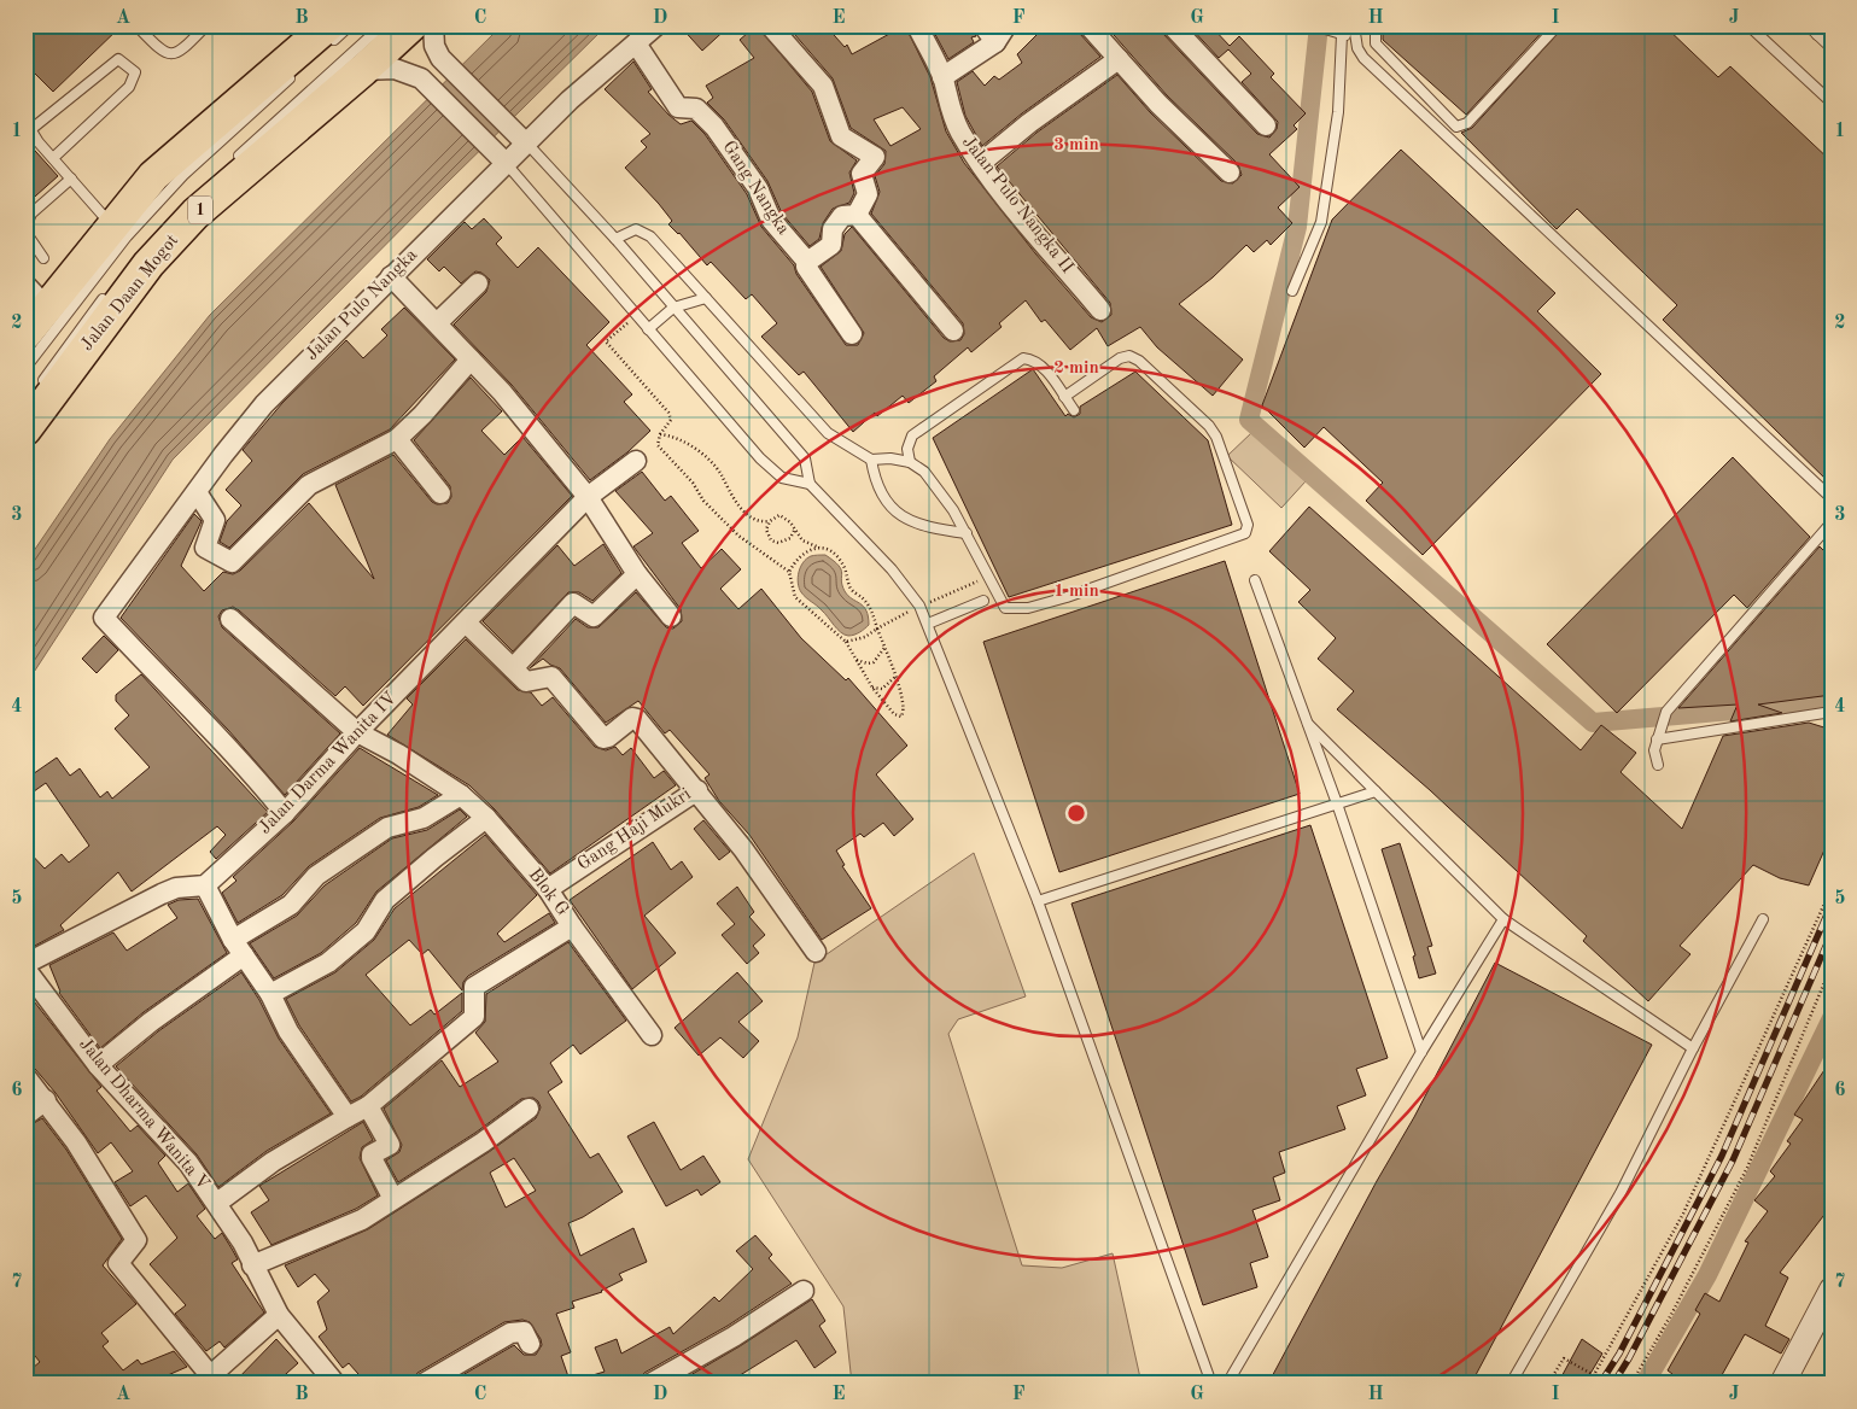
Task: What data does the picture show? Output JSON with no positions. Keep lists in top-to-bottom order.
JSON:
{
  "streets": {
    "highway": ["1", "Jalan Daan Mogot"],
    "street": [
      "Gang Nangka",
      "Jalan Pulo Nangka II",
      "Jalan Pulo Nangka",
      "Jalan Darma Wanita IV",
      "Gang Haji Mukri",
      "Blok G",
      "Jalan Dharma Wanita V"
    ]
  },
  "crossings": [
    ["Gang Nangka", "Jalan Pulo Nangka"],
    ["Jalan Pulo Nangka", "Jalan Darma Wanita IV"],
    ["Jalan Darma Wanita IV", "Gang Haji Mukri"],
    ["Jalan Darma Wanita IV", "Blok G"],
    ["Gang Haji Mukri", "Blok G"]
  ],
  "grid": {
    "columns": [
      "A",
      "B",
      "C",
      "D",
      "E",
      "F",
      "G",
      "H",
      "I",
      "J"
    ],
    "rows": [
      "1",
      "2",
      "3",
      "4",
      "5",
      "6",
      "7"
    ]
  },
  "rings": ["3 min", "2 min", "1 min"]
}
